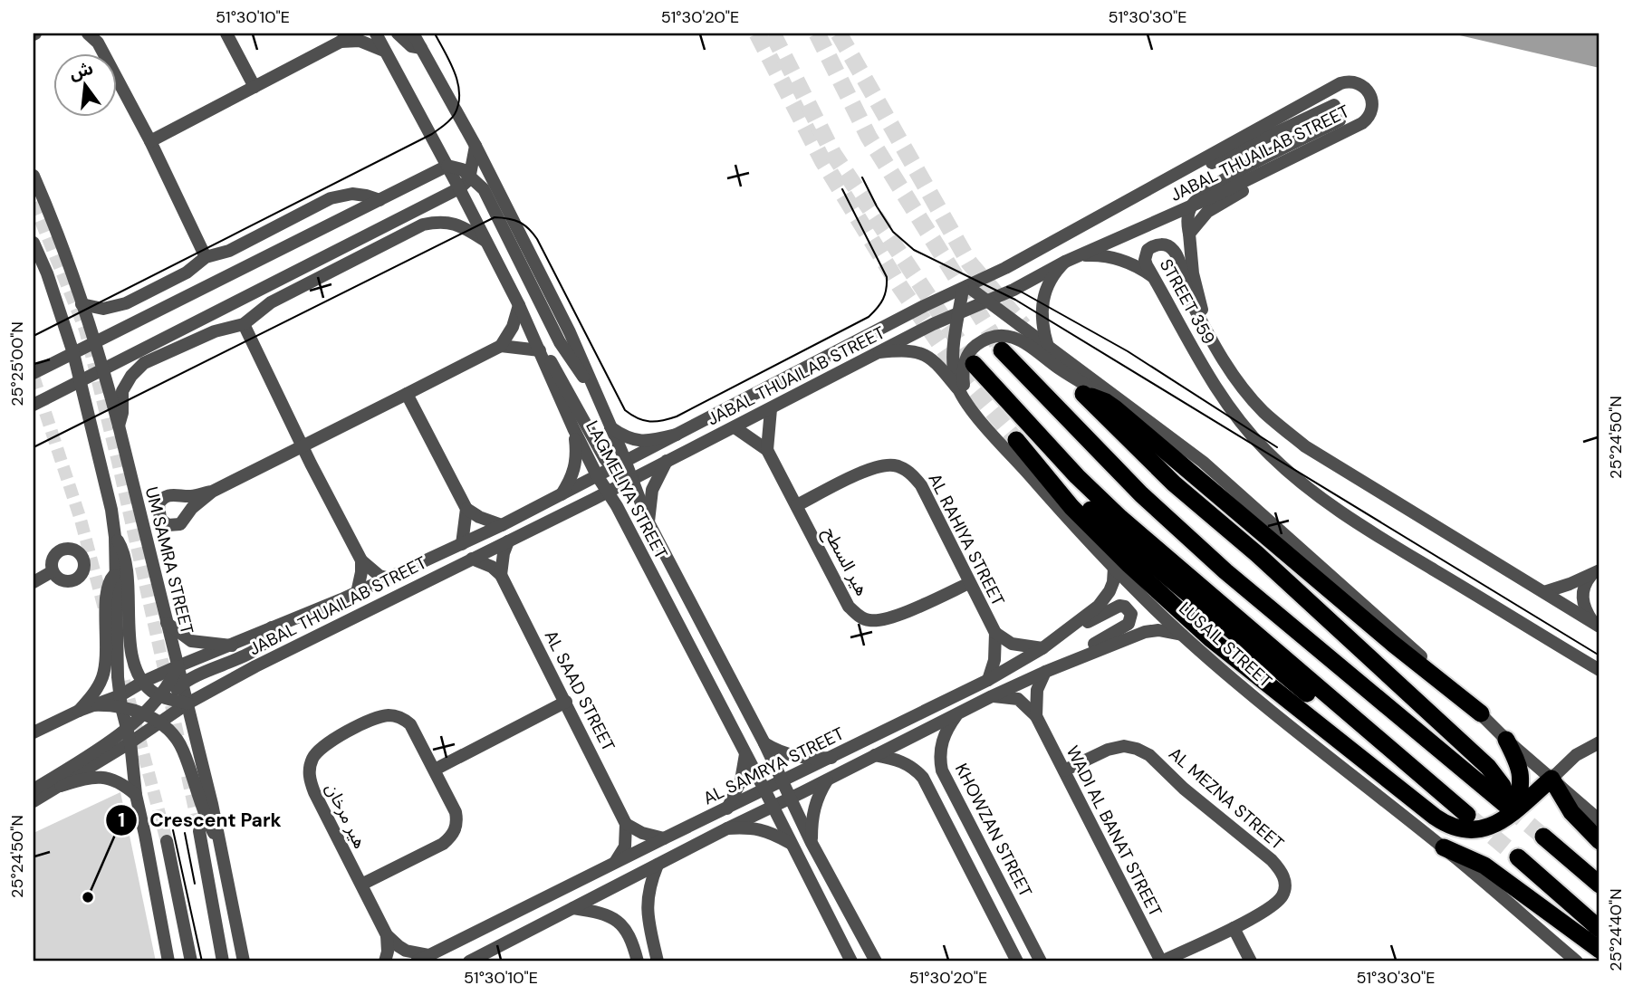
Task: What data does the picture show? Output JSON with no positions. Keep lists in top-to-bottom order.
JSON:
{
  "streets": {
    "highway": ["LUSAIL STREET"],
    "street": [
      "JABAL THUAILAB STREET",
      "STREET 359",
      "LAGMELIYA STREET",
      "AL RAHIYA STREET",
      "UM SAMRA STREET",
      "هير السطح",
      "AL SAAD STREET",
      "AL SAMRYA STREET",
      "AL MEZNA STREET",
      "هير مرخان",
      "KHOWZAN STREET",
      "WADI AL BANAT STREET"
    ]
  },
  "crossings": [
    ["JABAL THUAILAB STREET", "LAGMELIYA STREET"],
    ["JABAL THUAILAB STREET", "UM SAMRA STREET"],
    ["JABAL THUAILAB STREET", "هير السطح"],
    ["JABAL THUAILAB STREET", "LUSAIL STREET"],
    ["LAGMELIYA STREET", "AL SAMRYA STREET"],
    ["AL RAHIYA STREET", "هير السطح"],
    ["AL RAHIYA STREET", "AL SAMRYA STREET"],
    ["LUSAIL STREET", "AL SAMRYA STREET"],
    ["AL SAMRYA STREET", "KHOWZAN STREET"],
    ["AL SAMRYA STREET", "WADI AL BANAT STREET"],
    ["AL MEZNA STREET", "WADI AL BANAT STREET"]
  ],
  "places": ["Crescent Park"],
  "north": "top",
  "coordinates": [
    "51°30'10\"E",
    "51°30'20\"E",
    "51°30'30\"E",
    "25°25'00\"N",
    "25°24'50\"N",
    "25°24'40\"N"
  ]
}
